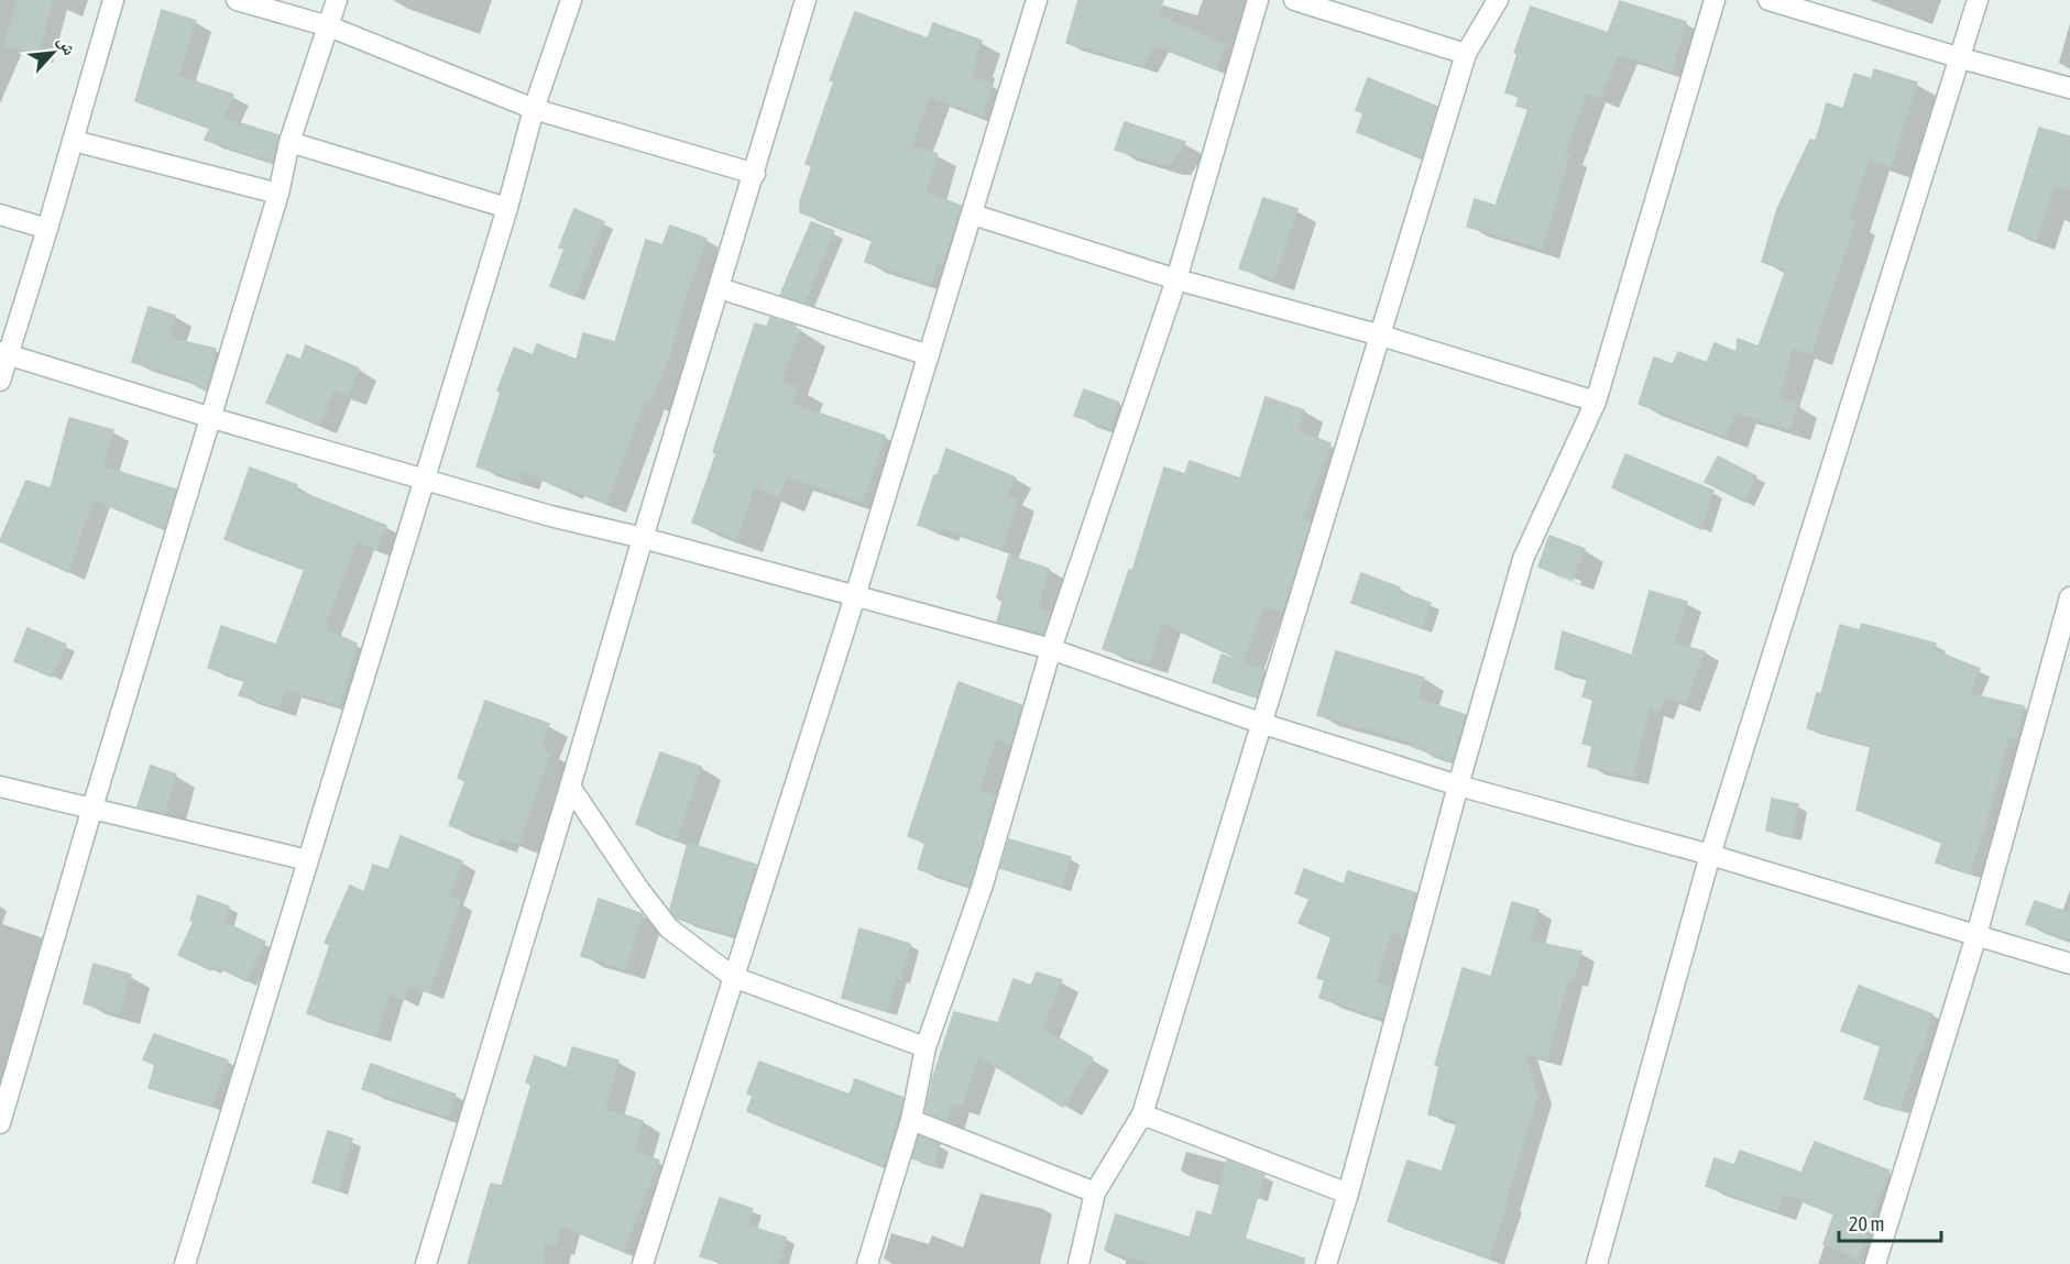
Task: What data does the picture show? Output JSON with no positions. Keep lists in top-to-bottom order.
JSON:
{
  "scale_bar": "20 m",
  "north": "top right"
}
